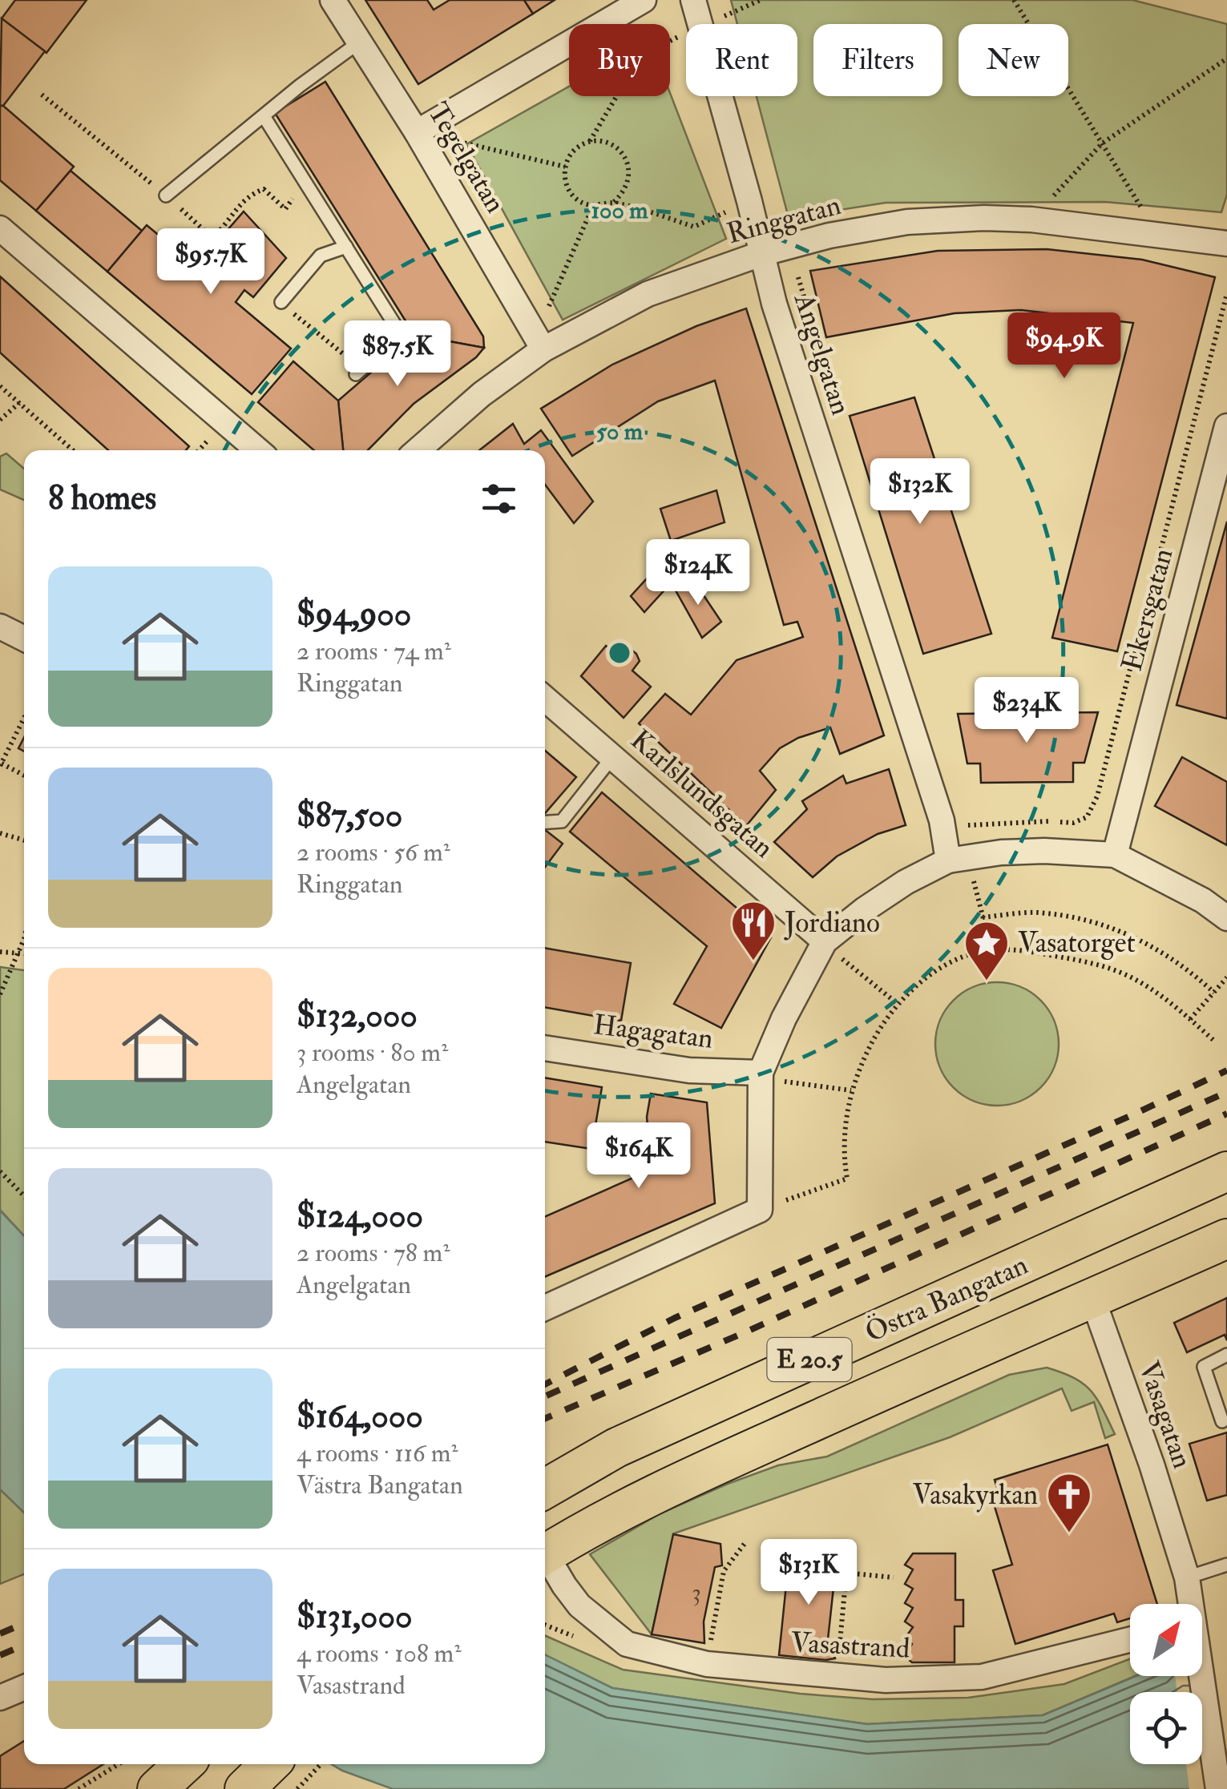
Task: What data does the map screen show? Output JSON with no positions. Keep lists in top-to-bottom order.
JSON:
{
  "streets": {
    "main road": ["Östra Bangatan", "E 20.5"],
    "street": [
      "Tegelgatan",
      "Ringgatan",
      "Angelgatan",
      "Ekersgatan",
      "Karlslundsgatan",
      "Hagagatan",
      "Vasagatan",
      "Vasastrand"
    ]
  },
  "crossings": [
    ["Tegelgatan", "Ringgatan"],
    ["Ringgatan", "Angelgatan"],
    ["Östra Bangatan", "Vasagatan"]
  ],
  "places": {
    "restaurant": ["Jordiano"],
    "place": ["Vasatorget"],
    "church": ["Vasakyrkan"]
  },
  "house_numbers": ["3"],
  "north": "top right",
  "page": {
    "chip": [
      "Buy",
      "Rent",
      "Filters",
      "New"
    ],
    "price": [
      "$95.7K",
      "$94.9K",
      "$87.5K",
      "$132K",
      "$124K",
      "$234K",
      "$164K",
      "$131K"
    ],
    "heading": "8 homes",
    "list": [
      {
        "name": "$94,900",
        "note": "2 rooms · 74 m² · Ringgatan"
      },
      {
        "name": "$87,500",
        "note": "2 rooms · 56 m² · Ringgatan"
      },
      {
        "name": "$132,000",
        "note": "3 rooms · 80 m² · Angelgatan"
      },
      {
        "name": "$124,000",
        "note": "2 rooms · 78 m² · Angelgatan"
      },
      {
        "name": "$164,000",
        "note": "4 rooms · 116 m² · Västra Bangatan"
      },
      {
        "name": "$131,000",
        "note": "4 rooms · 108 m² · Vasastrand"
      }
    ]
  },
  "rings": ["100 m", "50 m"]
}
